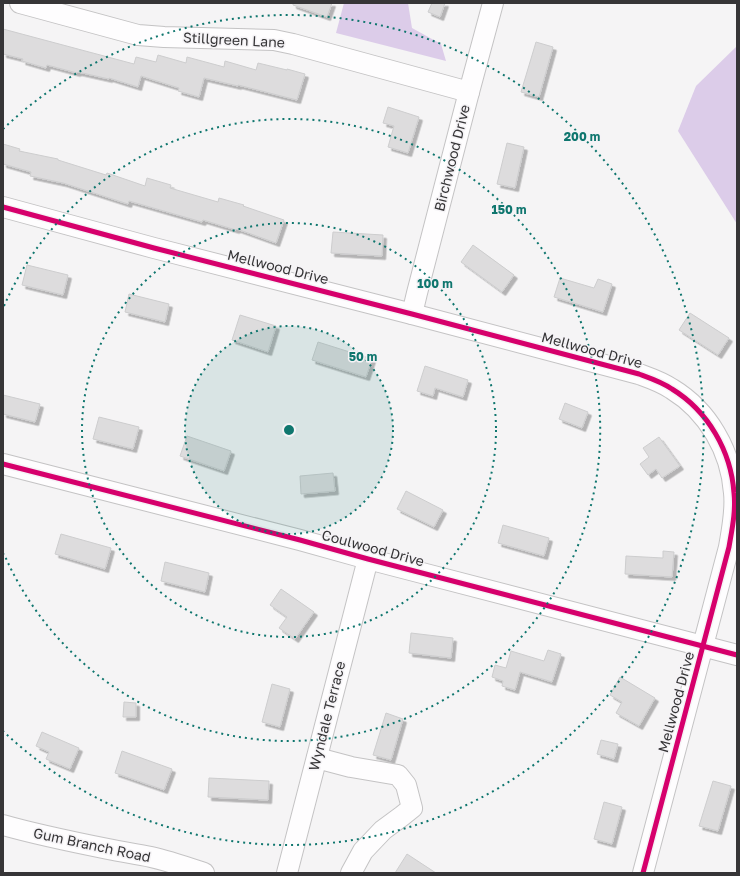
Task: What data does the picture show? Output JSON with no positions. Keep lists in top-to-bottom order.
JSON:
{
  "streets": {
    "street": [
      "Stillgreen Lane",
      "Birchwood Drive",
      "Mellwood Drive",
      "Coulwood Drive",
      "Wyndale Terrace",
      "Gum Branch Road"
    ]
  },
  "crossings": [
    ["Stillgreen Lane", "Birchwood Drive"],
    ["Birchwood Drive", "Mellwood Drive"],
    ["Mellwood Drive", "Coulwood Drive"],
    ["Coulwood Drive", "Wyndale Terrace"]
  ],
  "rings": [
    "200 m",
    "150 m",
    "100 m",
    "50 m"
  ]
}
